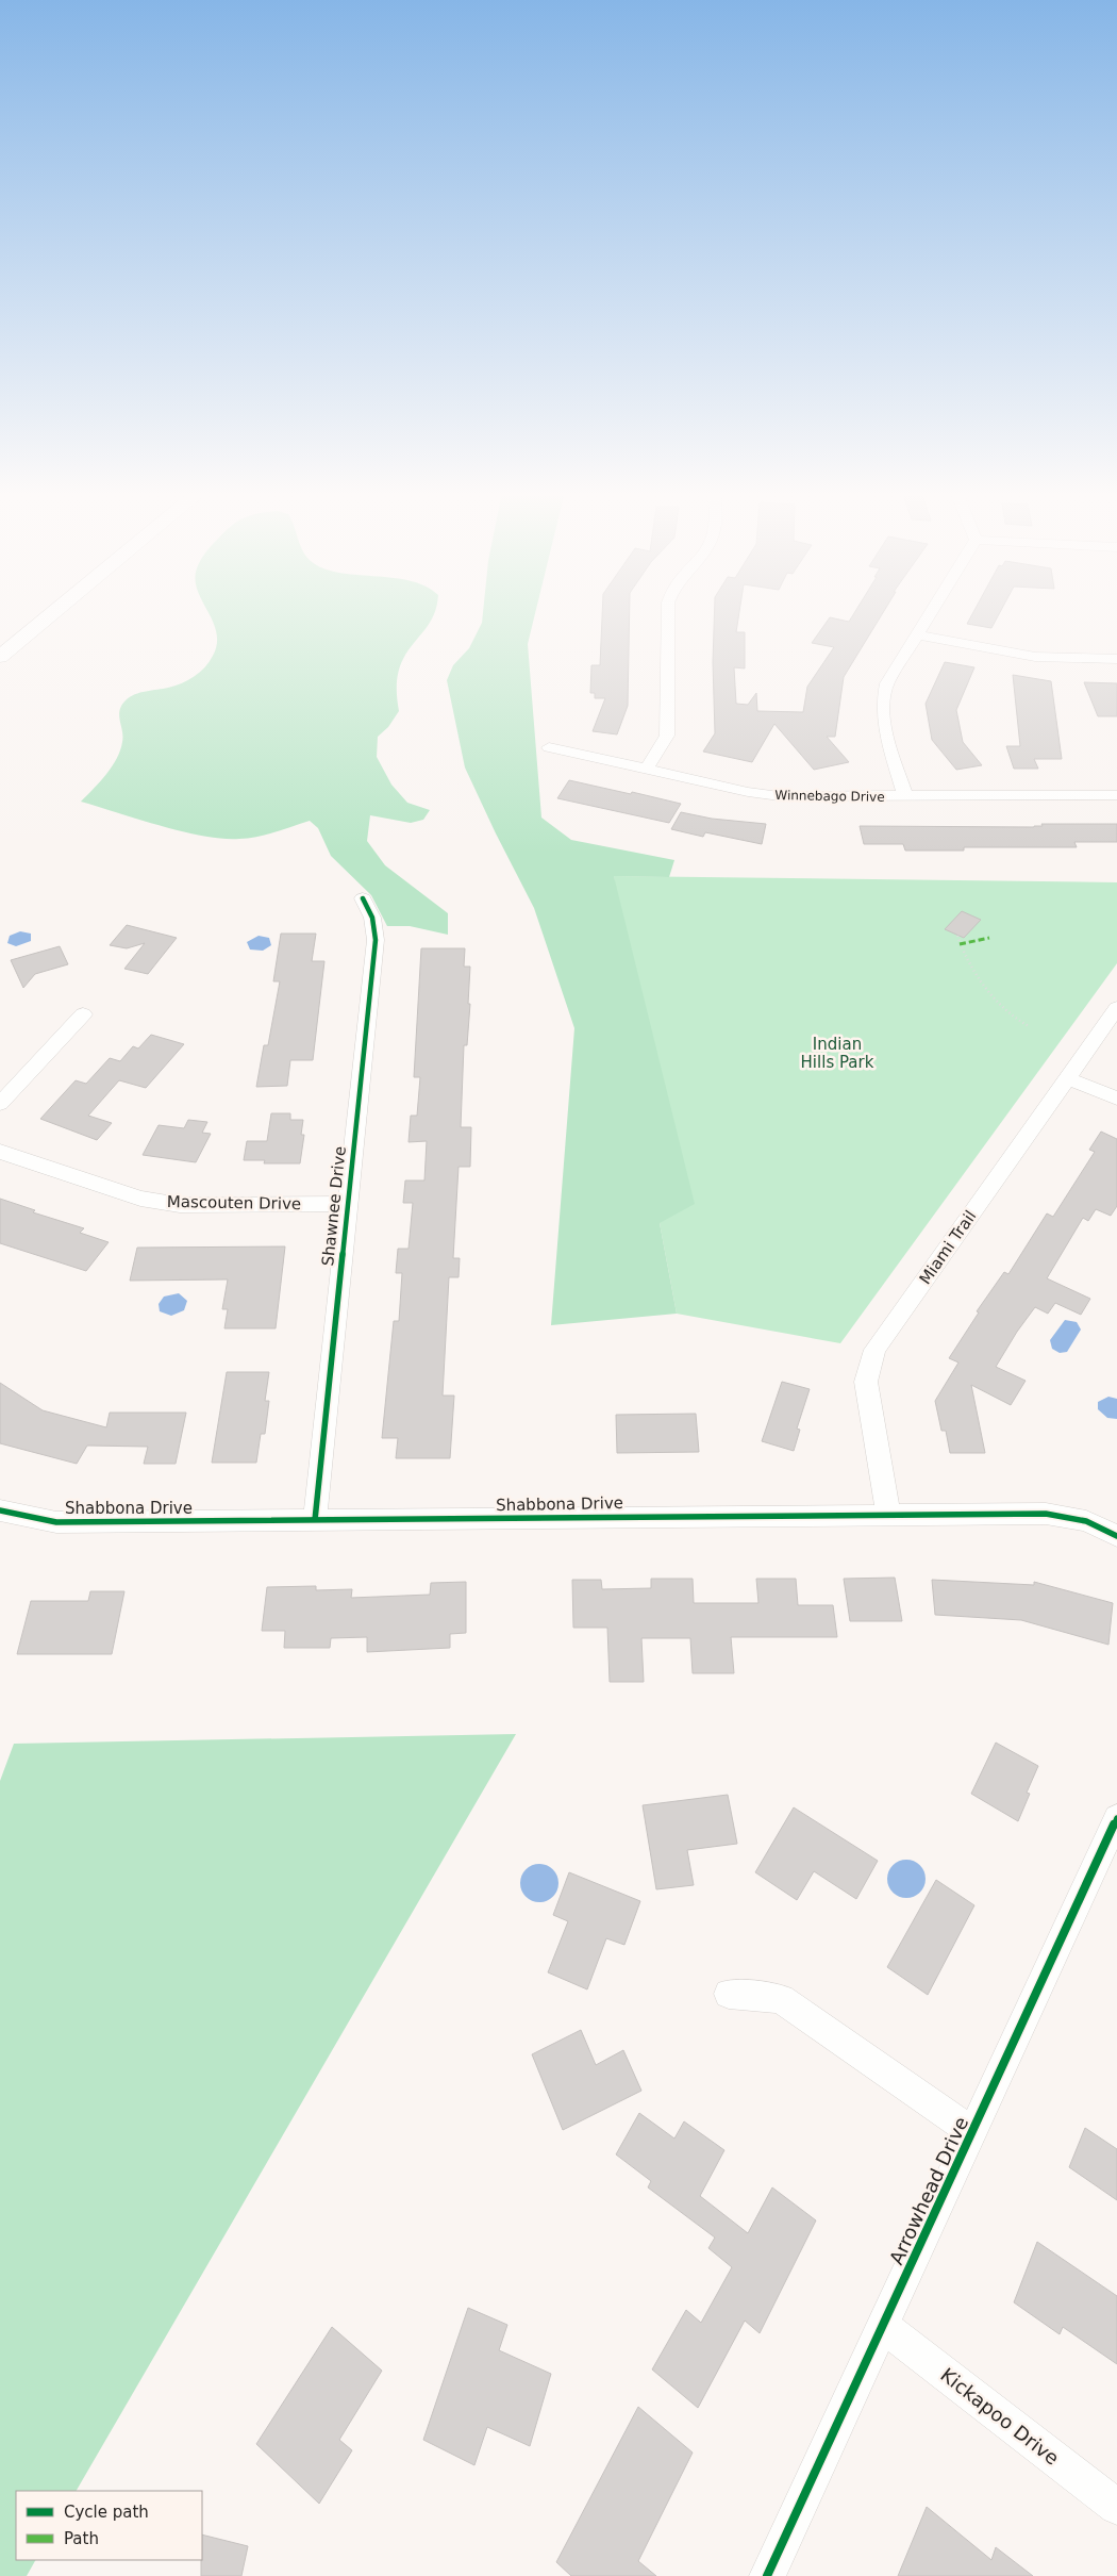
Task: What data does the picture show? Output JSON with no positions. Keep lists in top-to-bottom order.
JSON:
{
  "streets": {
    "street": [
      "Winnebago Drive",
      "Mascouten Drive",
      "Shawnee Drive",
      "Miami Trail",
      "Shabbona Drive",
      "Arrowhead Drive",
      "Kickapoo Drive"
    ]
  },
  "crossings": [
    ["Mascouten Drive", "Shawnee Drive"],
    ["Shawnee Drive", "Shabbona Drive"],
    ["Miami Trail", "Shabbona Drive"],
    ["Arrowhead Drive", "Kickapoo Drive"]
  ],
  "parks": ["Indian Hills Park"],
  "legend": ["Cycle path", "Path"]
}
